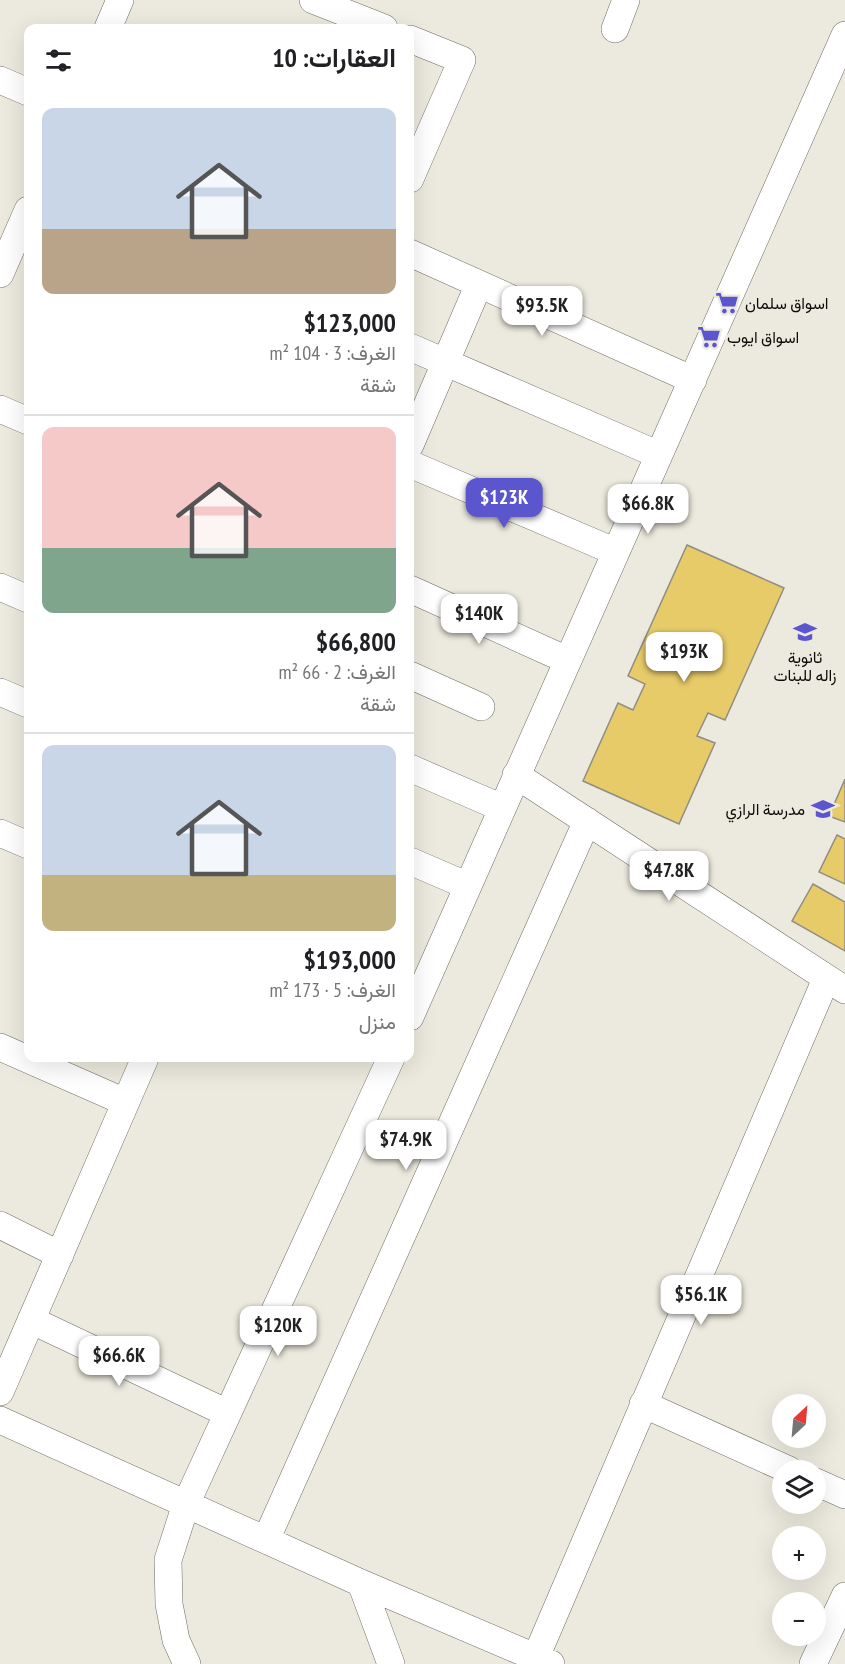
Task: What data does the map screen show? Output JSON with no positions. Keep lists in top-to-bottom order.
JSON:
{
  "places": {
    "supermarket": ["اسواق سلمان", "اسواق ايوب"],
    "school or university": ["ثانوية زاله للبنات", "مدرسة الرازي"]
  },
  "north": "top right",
  "page": {
    "heading": "العقارات: 10",
    "list": [
      {
        "name": "$123,000",
        "note": "الغرف: 3 · 104 m² · شقة"
      },
      {
        "name": "$66,800",
        "note": "الغرف: 2 · 66 m² · شقة"
      },
      {
        "name": "$193,000",
        "note": "الغرف: 5 · 173 m² · منزل"
      }
    ],
    "price": [
      "$93.5K",
      "$123K",
      "$66.8K",
      "$140K",
      "$193K",
      "$47.8K",
      "$74.9K",
      "$56.1K",
      "$120K",
      "$66.6K"
    ],
    "map_buttons": ["+", "−"]
  }
}
